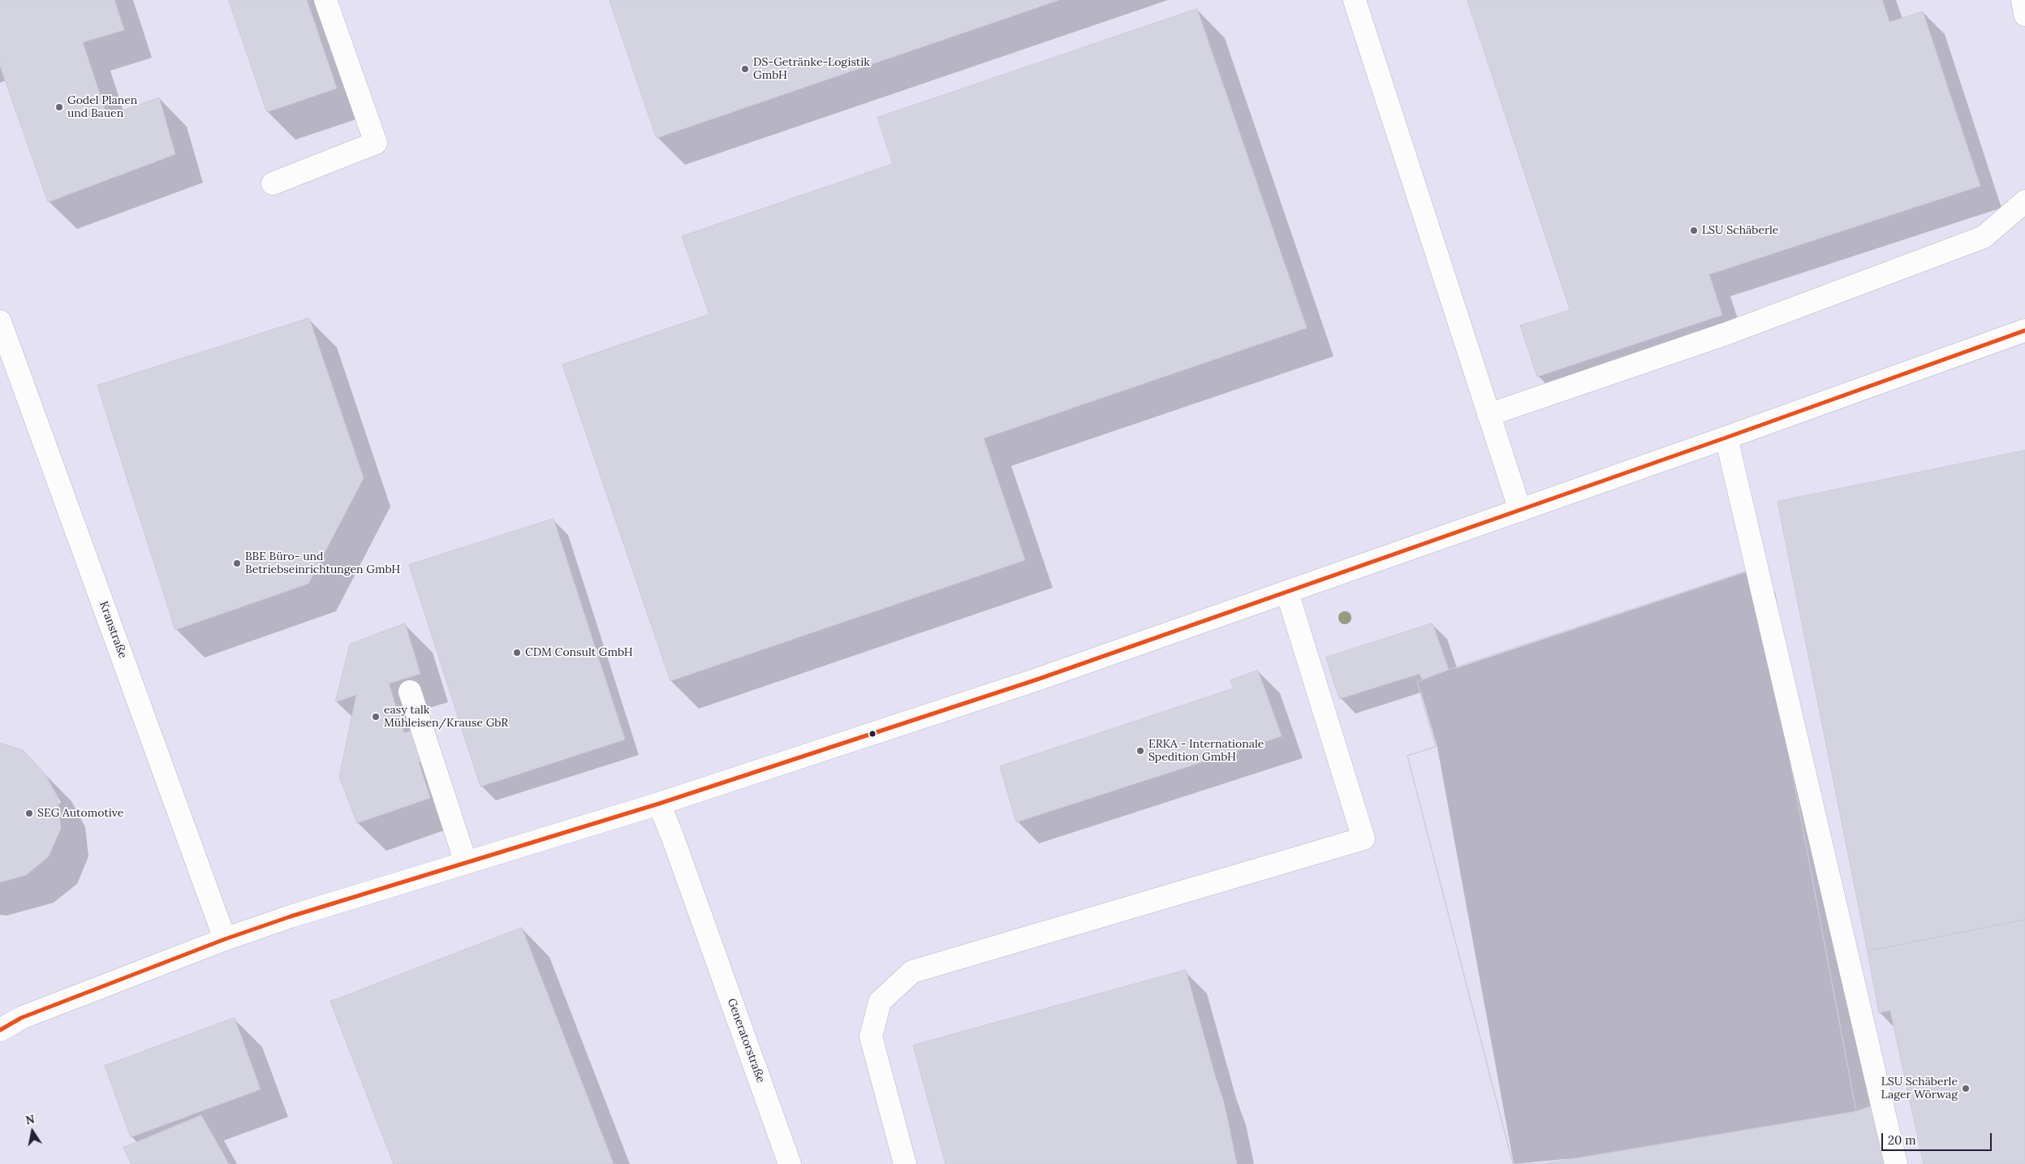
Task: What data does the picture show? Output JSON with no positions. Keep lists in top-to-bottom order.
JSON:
{
  "streets": {
    "street": ["Kranstraße", "Generatorstraße"]
  },
  "places": [
    "DS-Getränke-Logistik GmbH",
    "Godel Planen und Bauen",
    "LSU Schäberle",
    "BBE Büro- und Betriebseinrichtungen GmbH",
    "CDM Consult GmbH",
    "easy talk Mühleisen/Krause GbR",
    "ERKA - Internationale Spedition GmbH",
    "SEG Automotive",
    "LSU Schäberle Lager Wörwag"
  ],
  "scale_bar": "20 m",
  "north": "top"
}
